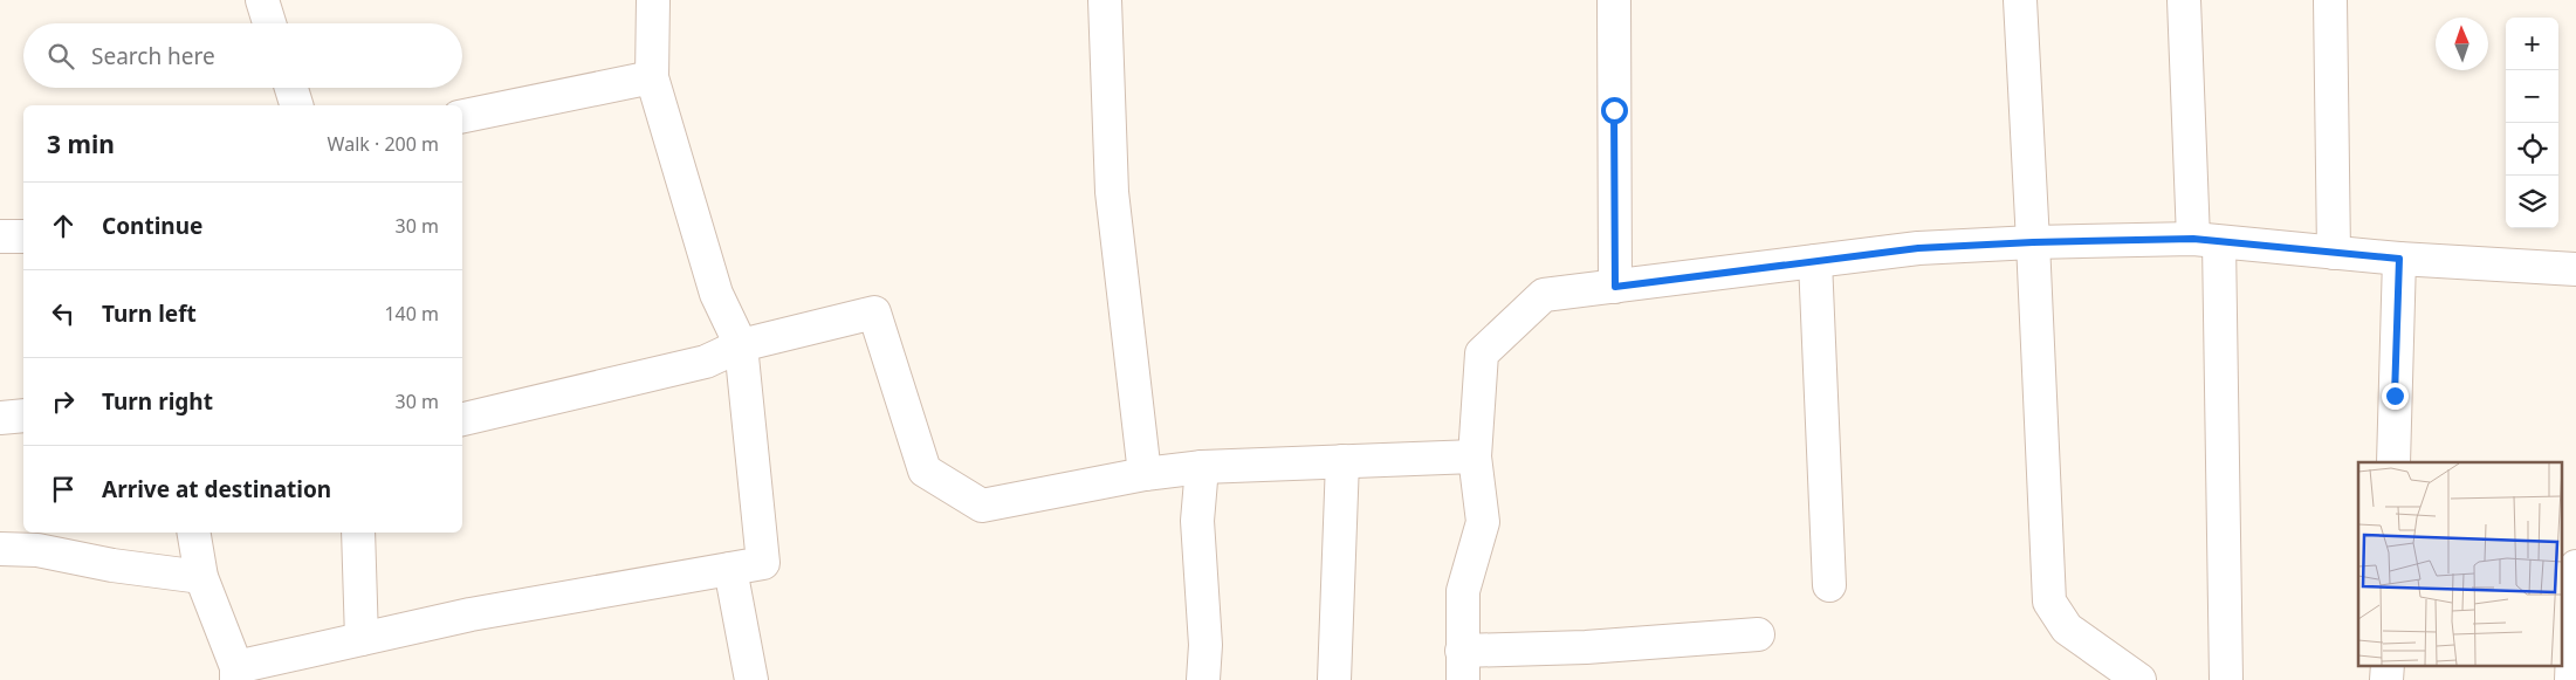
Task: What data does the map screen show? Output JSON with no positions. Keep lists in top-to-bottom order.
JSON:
{
  "north": "top",
  "page": {
    "map_buttons": ["+", "−"],
    "search": "Search here",
    "heading": ["3 min", "Walk · 200 m"],
    "list": [
      ["Continue", "30 m"],
      ["Turn left", "140 m"],
      ["Turn right", "30 m"],
      "Arrive at destination"
    ]
  }
}
